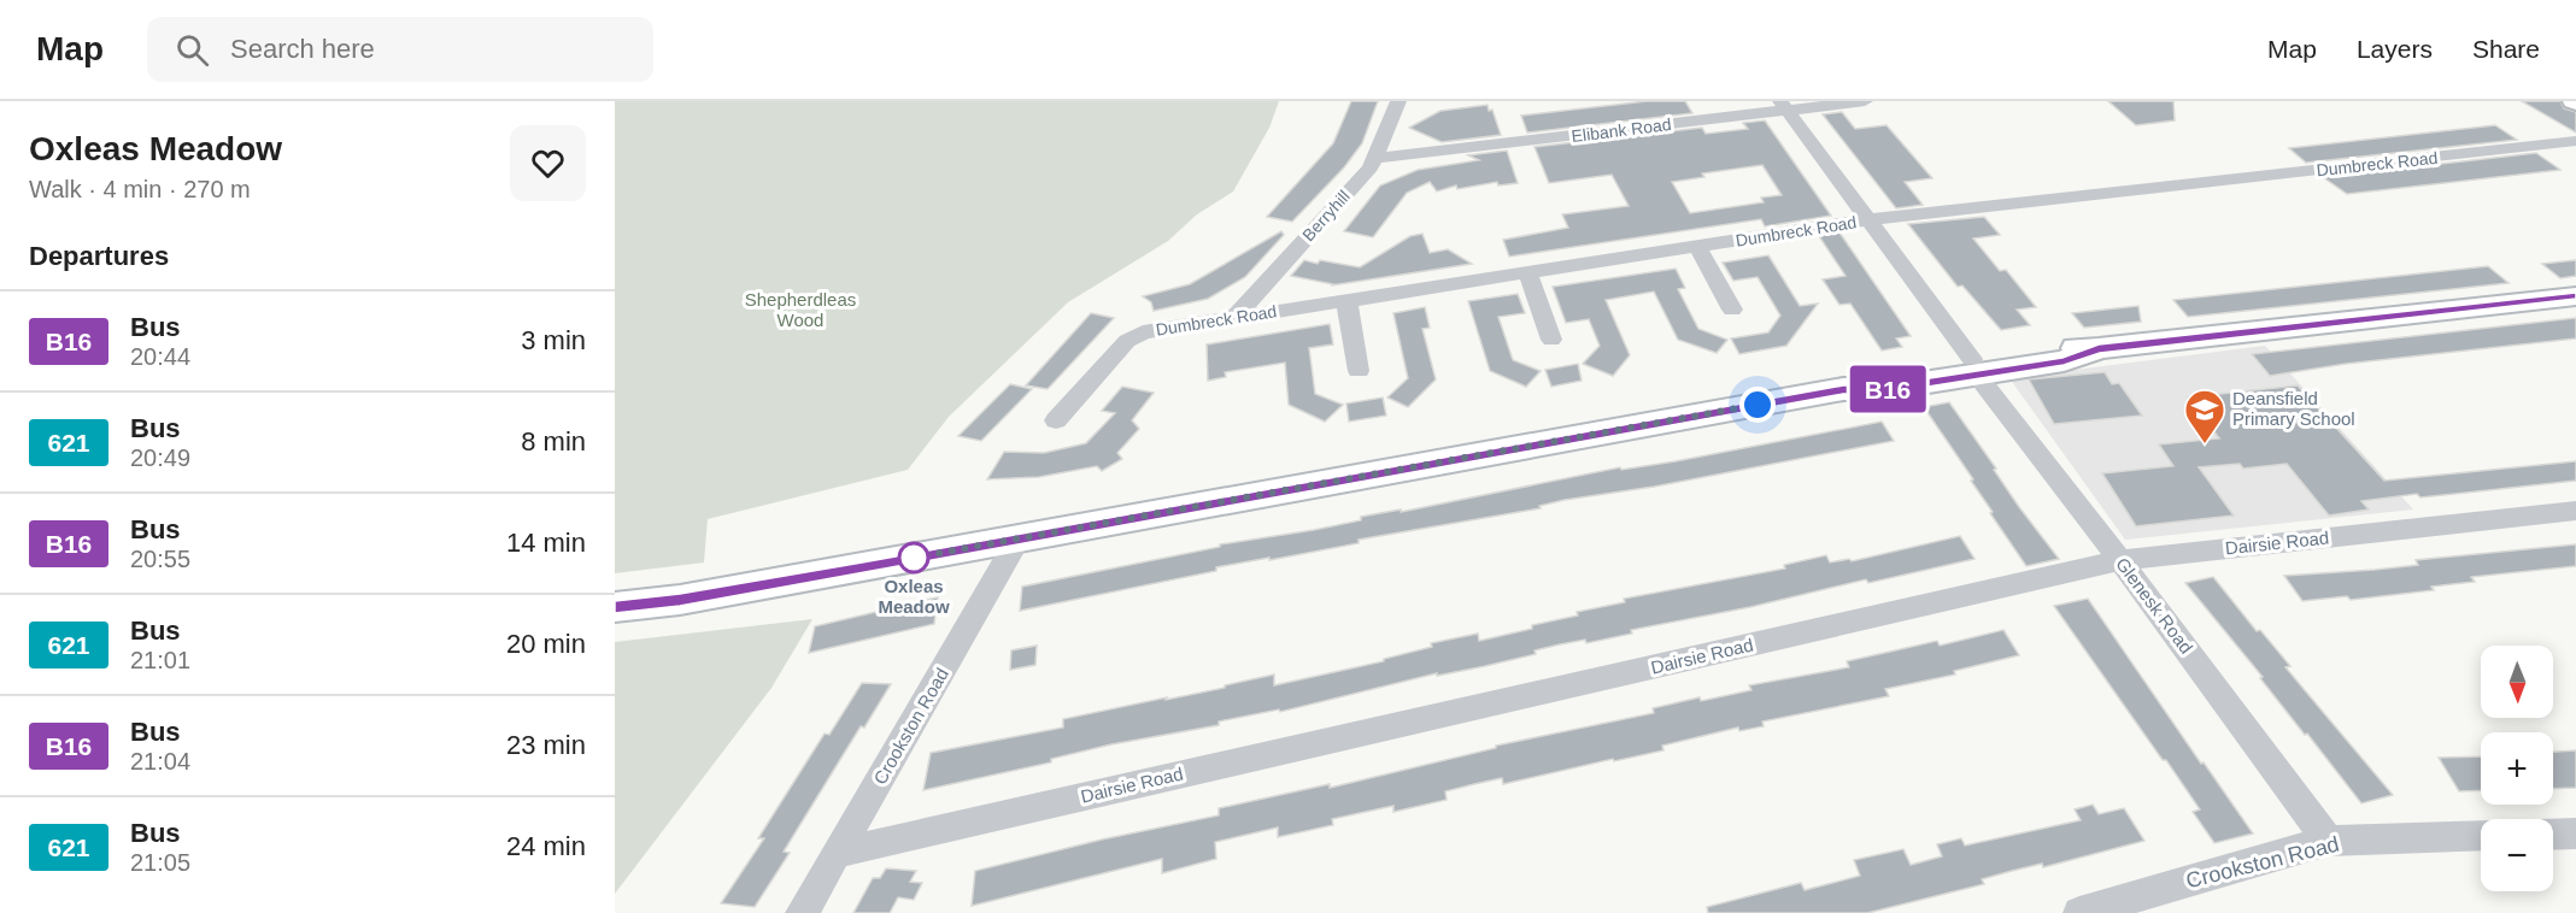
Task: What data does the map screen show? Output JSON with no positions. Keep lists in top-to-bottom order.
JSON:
{
  "streets": {
    "street": [
      "Elibank Road",
      "Dumbreck Road",
      "Berryhill",
      "Dairsie Road",
      "Glenesk Road",
      "Crookston Road"
    ]
  },
  "crossings": [
    ["Elibank Road", "Berryhill"],
    ["Elibank Road", "Glenesk Road"],
    ["Dumbreck Road", "Berryhill"],
    ["Dumbreck Road", "Glenesk Road"],
    ["Dairsie Road", "Glenesk Road"],
    ["Dairsie Road", "Crookston Road"],
    ["Glenesk Road", "Crookston Road"]
  ],
  "parks": ["Shepherdleas Wood"],
  "places": {
    "school or university": ["Deansfield Primary School"],
    "other": ["Oxleas Meadow"]
  },
  "lines": ["bus line B16"],
  "north": "bottom",
  "page": {
    "header": "Map",
    "search": "Search here",
    "nav": ["Map", "Layers", "Share"],
    "heading": [
      ["Oxleas Meadow", "Walk · 4 min · 270 m"],
      "Departures"
    ],
    "on_map": "B16",
    "list": [
      {
        "mark": "B16",
        "name": "Bus",
        "note": "20:44",
        "value": "3 min"
      },
      {
        "mark": "621",
        "name": "Bus",
        "note": "20:49",
        "value": "8 min"
      },
      {
        "mark": "B16",
        "name": "Bus",
        "note": "20:55",
        "value": "14 min"
      },
      {
        "mark": "621",
        "name": "Bus",
        "note": "21:01",
        "value": "20 min"
      },
      {
        "mark": "B16",
        "name": "Bus",
        "note": "21:04",
        "value": "23 min"
      },
      {
        "mark": "621",
        "name": "Bus",
        "note": "21:05",
        "value": "24 min"
      }
    ],
    "map_buttons": ["+", "−"]
  }
}
